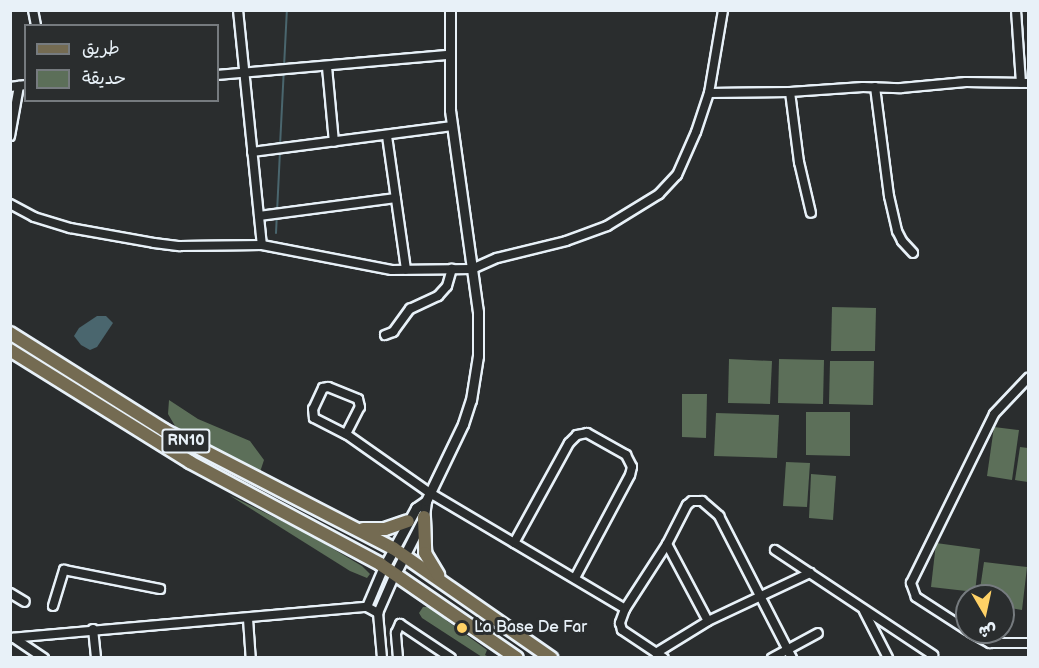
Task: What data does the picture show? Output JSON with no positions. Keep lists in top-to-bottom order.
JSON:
{
  "streets": {
    "main road": ["RN10"]
  },
  "places": ["La Base De Far"],
  "legend": ["طريق", "حديقة"],
  "north": "bottom"
}
